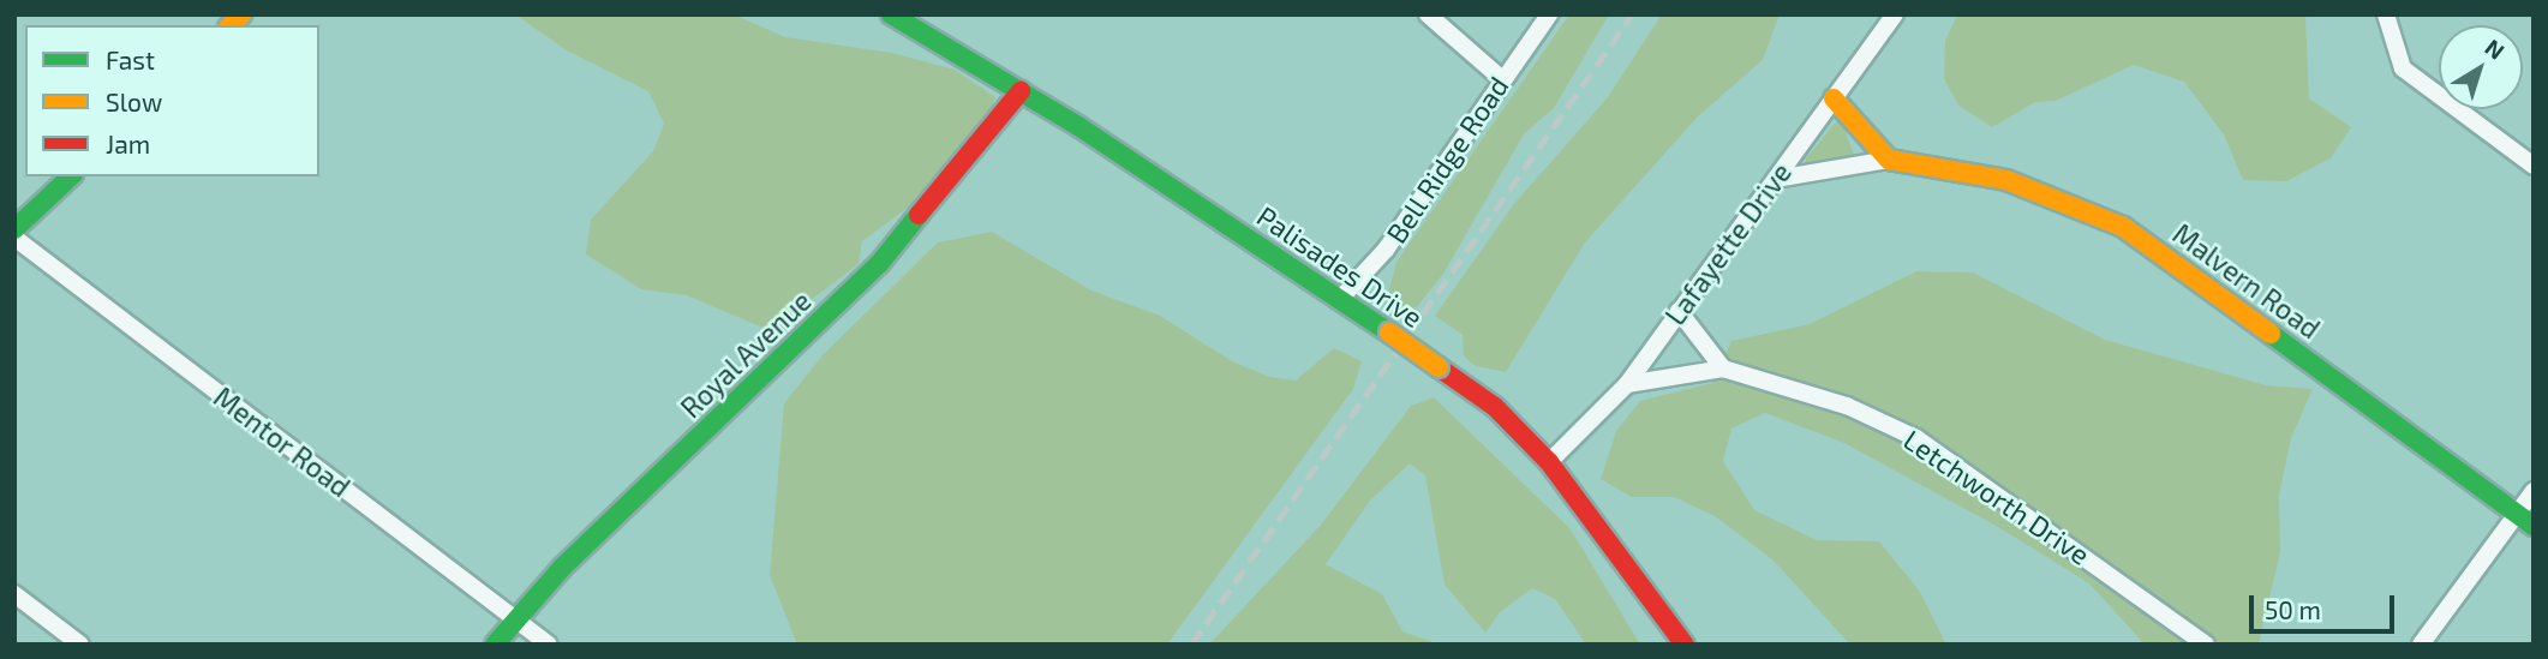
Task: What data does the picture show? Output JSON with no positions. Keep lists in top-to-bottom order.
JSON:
{
  "streets": {
    "street": [
      "Bell Ridge Road",
      "Lafayette Drive",
      "Palisades Drive",
      "Malvern Road",
      "Royal Avenue",
      "Mentor Road",
      "Letchworth Drive"
    ]
  },
  "crossings": [
    ["Bell Ridge Road", "Palisades Drive"],
    ["Lafayette Drive", "Palisades Drive"],
    ["Lafayette Drive", "Malvern Road"],
    ["Lafayette Drive", "Letchworth Drive"],
    ["Palisades Drive", "Royal Avenue"],
    ["Royal Avenue", "Mentor Road"]
  ],
  "legend": ["Fast", "Slow", "Jam"],
  "scale_bar": "50 m",
  "north": "top right"
}
